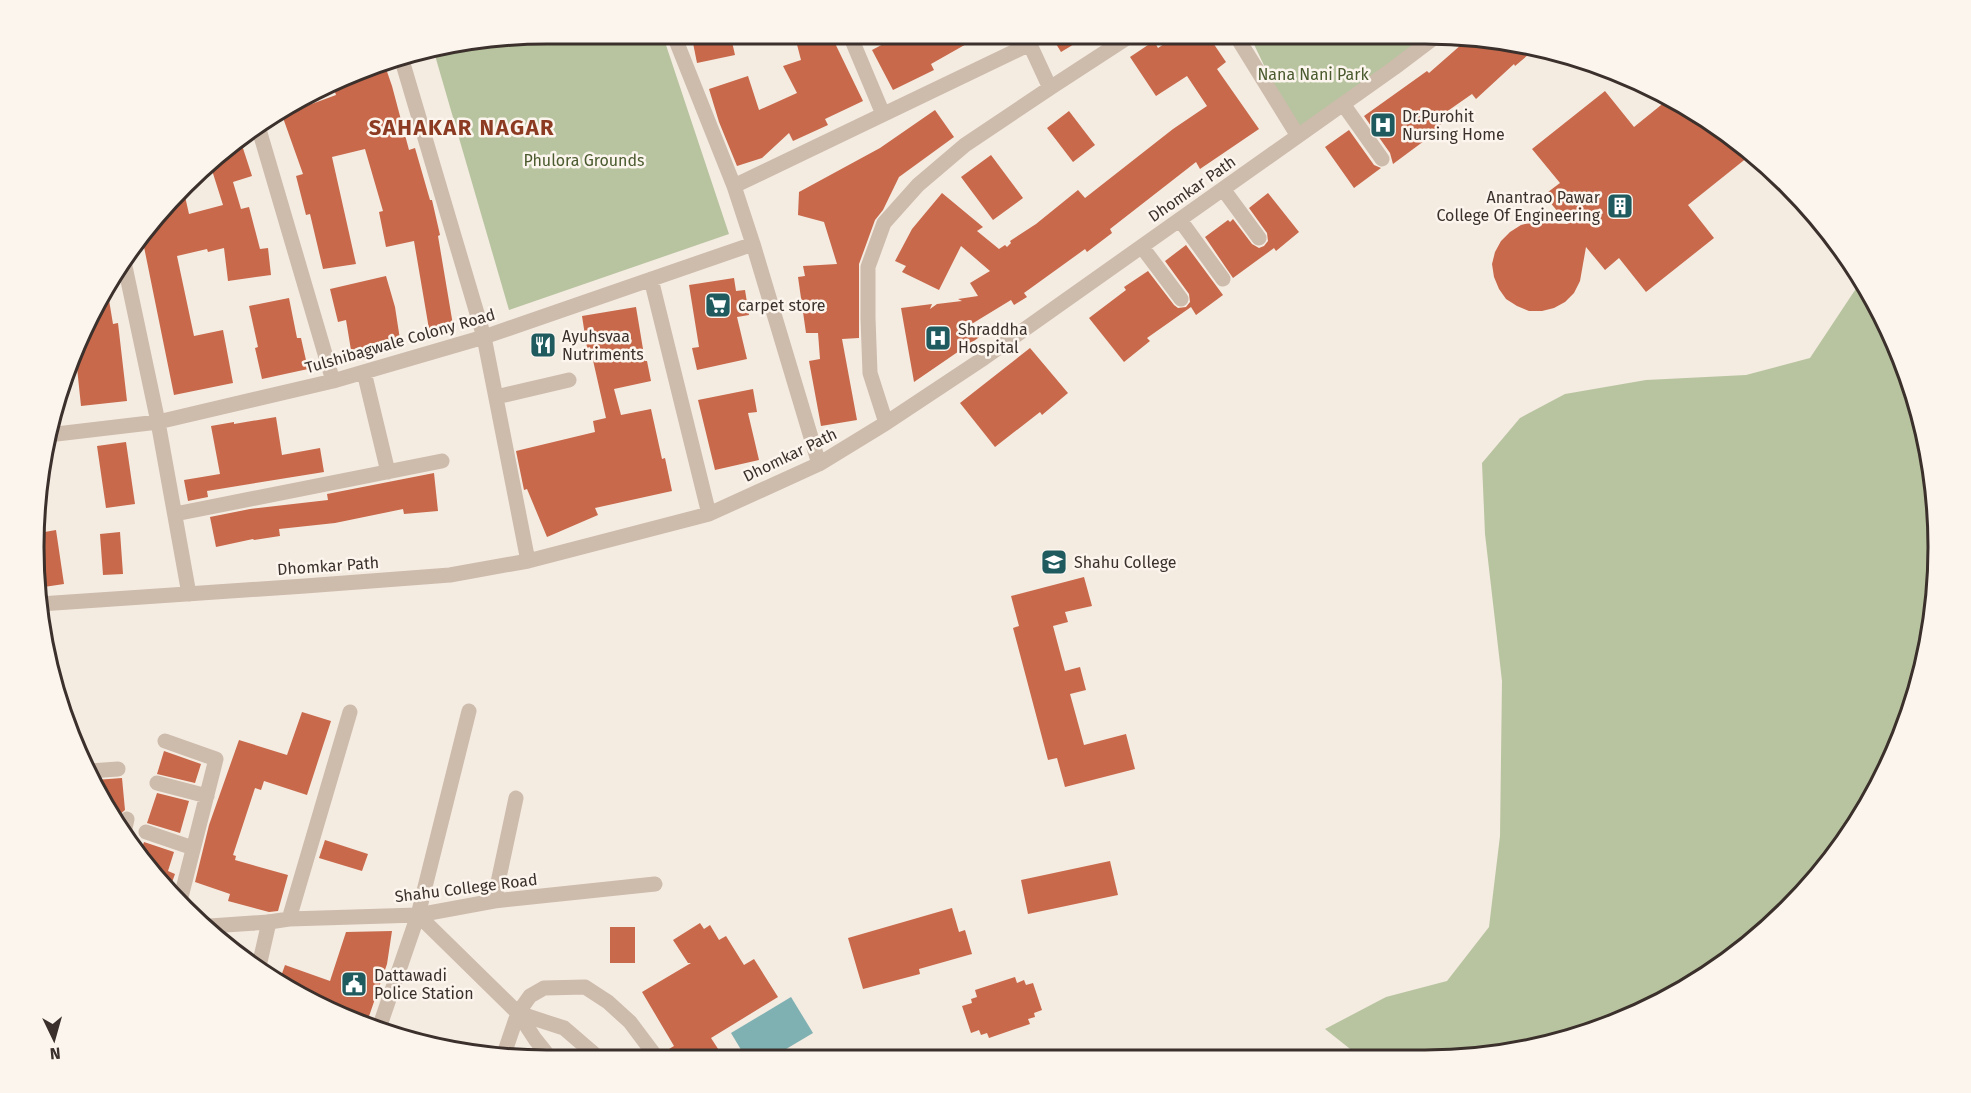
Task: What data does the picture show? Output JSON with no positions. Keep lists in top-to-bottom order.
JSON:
{
  "streets": {
    "street": ["Dhomkar Path", "Tulshibagwale Colony Road", "Shahu College Road"]
  },
  "districts": ["SAHAKAR NAGAR"],
  "parks": ["Nana Nani Park", "Phulora Grounds"],
  "places": {
    "hospital": ["Dr.Purohit Nursing Home", "Shraddha Hospital"],
    "building": ["Anantrao Pawar College Of Engineering"],
    "supermarket": ["carpet store"],
    "restaurant": ["Ayuhsvaa Nutriments"],
    "school or university": ["Shahu College"],
    "public building": ["Dattawadi Police Station"]
  },
  "north": "bottom"
}
